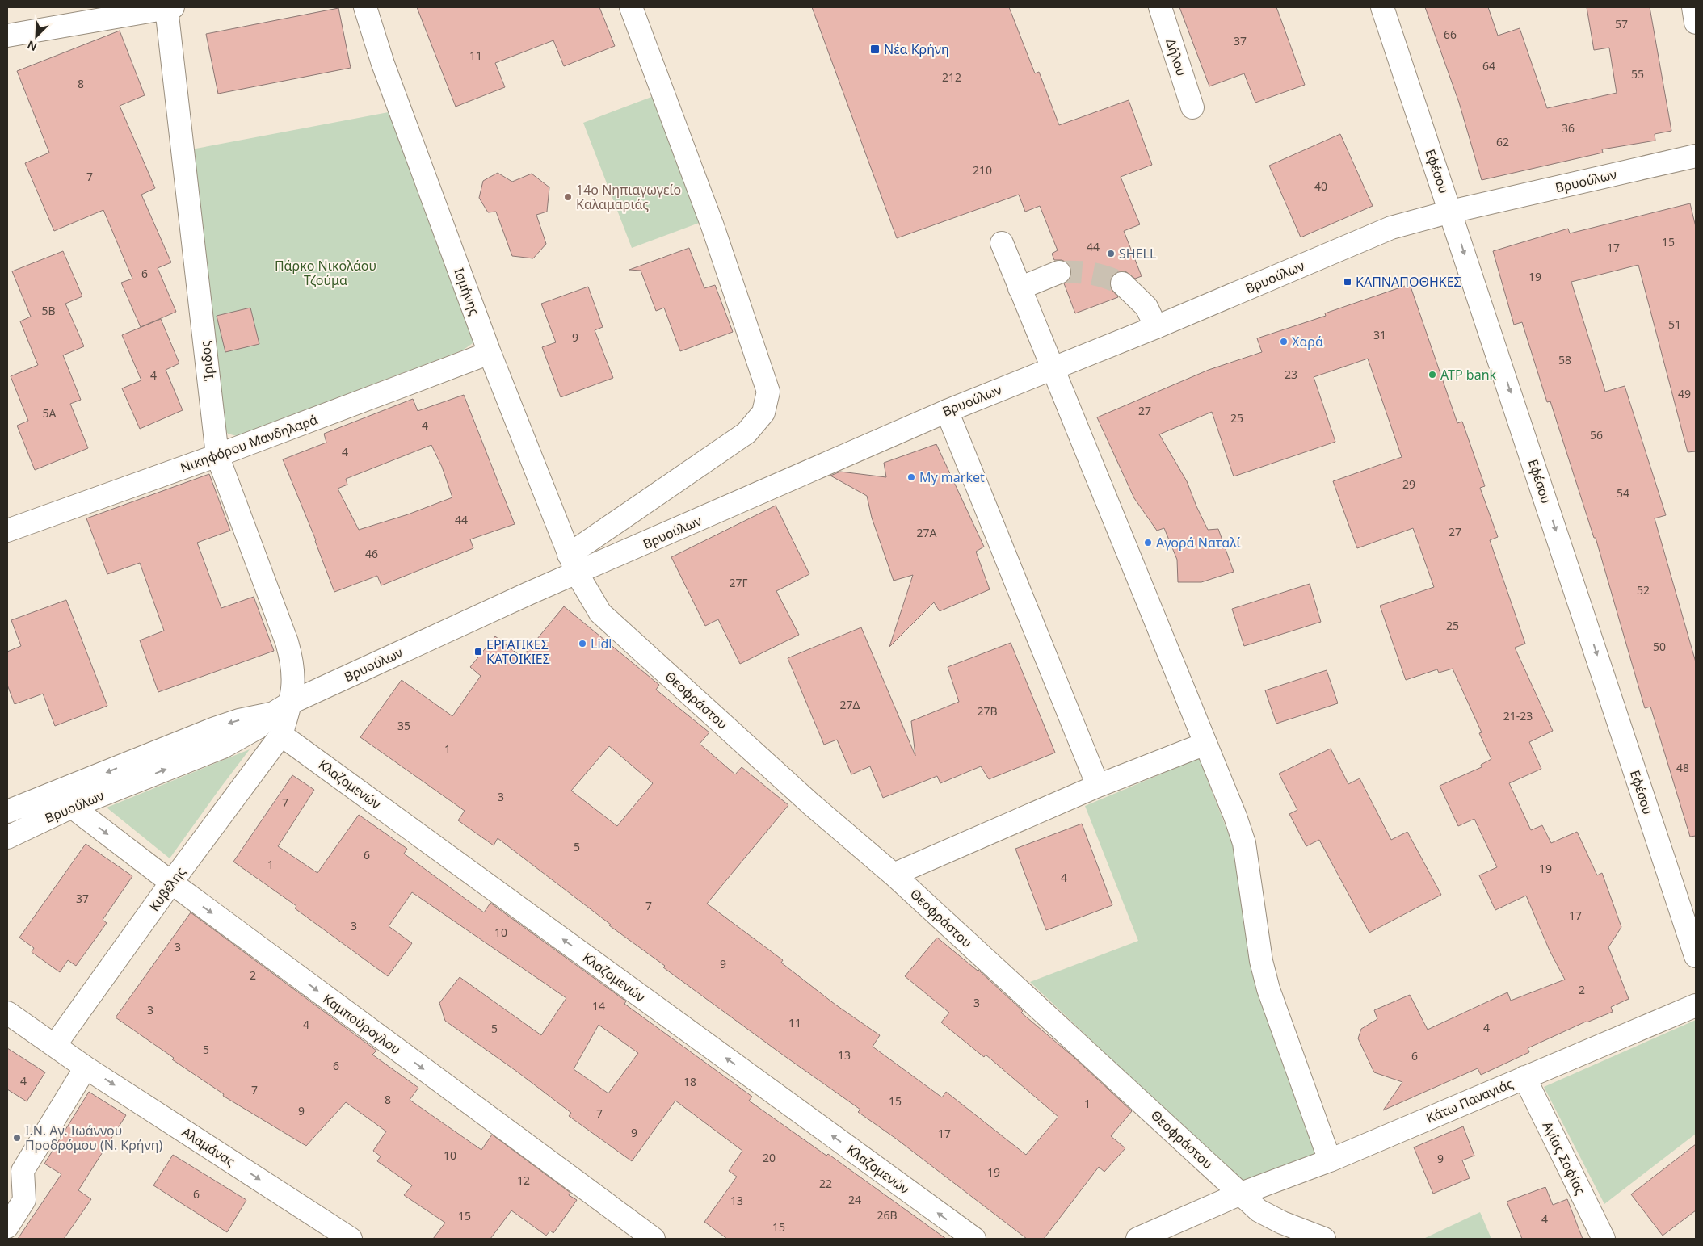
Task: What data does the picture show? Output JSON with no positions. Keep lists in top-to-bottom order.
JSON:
{
  "streets": {
    "street": [
      "Δήλου",
      "Εφέσου",
      "Βρυούλων",
      "Ισμήνης",
      "Ίριδος",
      "Νικηφόρου Μανδηλαρά",
      "Θεοφράστου",
      "Κλαζομενών",
      "Κυβέλης",
      "Καμπούρογλου",
      "Κάτω Παναγιάς",
      "Αλαμάνας",
      "Αγίας Σοφίας"
    ]
  },
  "crossings": [
    ["Εφέσου", "Βρυούλων"],
    ["Βρυούλων", "Ισμήνης"],
    ["Βρυούλων", "Ίριδος"],
    ["Βρυούλων", "Θεοφράστου"],
    ["Βρυούλων", "Καμπούρογλου"],
    ["Ισμήνης", "Νικηφόρου Μανδηλαρά"],
    ["Ισμήνης", "Θεοφράστου"],
    ["Ίριδος", "Νικηφόρου Μανδηλαρά"],
    ["Θεοφράστου", "Κάτω Παναγιάς"],
    ["Κλαζομενών", "Κυβέλης"],
    ["Κυβέλης", "Καμπούρογλου"],
    ["Κυβέλης", "Αλαμάνας"],
    ["Κάτω Παναγιάς", "Αγίας Σοφίας"]
  ],
  "one_way": [
    "Εφέσου",
    "Κλαζομενών",
    "Καμπούρογλου",
    "Αλαμάνας"
  ],
  "parks": ["Πάρκο Νικολάου Τζούμα"],
  "places": {
    "transit": ["Νέα Κρήνη", "ΚΑΠΝΑΠΟΘΗΚΕΣ", "ΕΡΓΑΤΙΚΕΣ ΚΑΤΟΙΚΙΕΣ"],
    "other": [
      "14ο Νηπιαγωγείο Καλαμαριάς",
      "SHELL",
      "Χαρά",
      "ATP bank",
      "My market",
      "Αγορά Ναταλί",
      "Lidl",
      "Ι.Ν. Αγ. Ιωάννου Προδρόμου (Ν. Κρήνη)"
    ]
  },
  "house_numbers": [
    "57",
    "66",
    "37",
    "11",
    "64",
    "55",
    "212",
    "8",
    "36",
    "62",
    "210",
    "7",
    "40",
    "15",
    "44",
    "17",
    "6",
    "19",
    "5Β",
    "51",
    "31",
    "9",
    "58",
    "23",
    "4",
    "49",
    "27",
    "5Α",
    "25",
    "4",
    "56",
    "4",
    "29",
    "54",
    "44",
    "27",
    "27Α",
    "46",
    "27Γ",
    "52",
    "25",
    "50",
    "27Δ",
    "27Β",
    "21-23",
    "35",
    "1",
    "48",
    "3",
    "7",
    "5",
    "6",
    "1",
    "19",
    "4",
    "37",
    "7",
    "17",
    "3",
    "10",
    "3",
    "9",
    "2",
    "2",
    "3",
    "14",
    "3",
    "11",
    "4",
    "4",
    "5",
    "5",
    "13",
    "6",
    "6",
    "4",
    "18",
    "7",
    "8",
    "15",
    "1",
    "9",
    "7",
    "9",
    "17",
    "10",
    "20",
    "9",
    "19",
    "12",
    "22",
    "6",
    "24",
    "13",
    "26Β",
    "15",
    "4",
    "15"
  ],
  "north": "bottom left"
}
